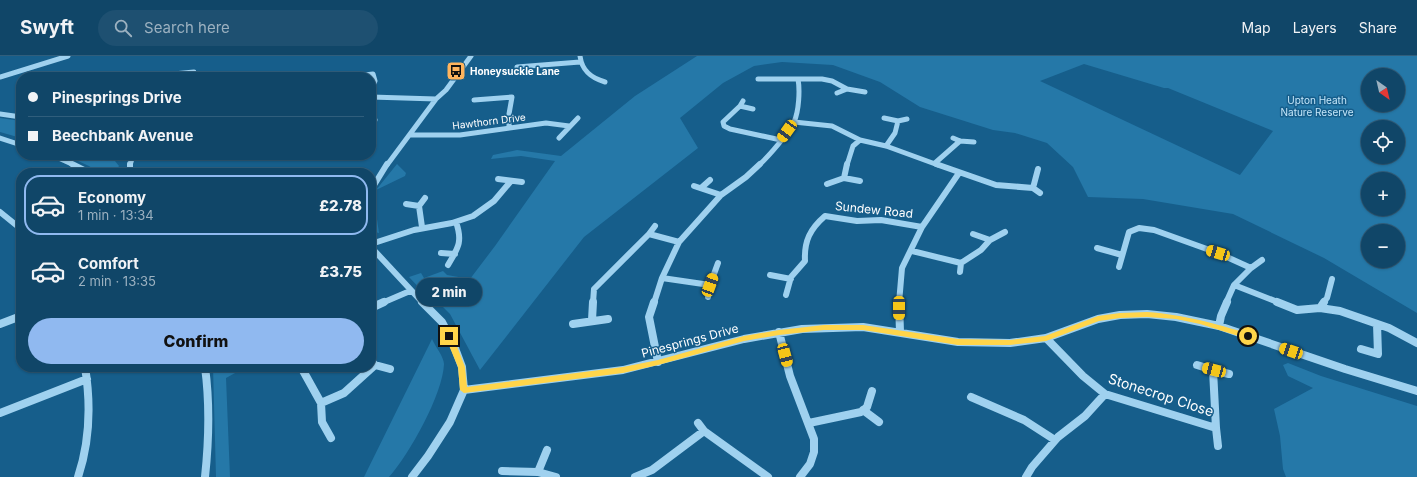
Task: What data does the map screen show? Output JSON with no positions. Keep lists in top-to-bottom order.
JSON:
{
  "streets": {
    "street": [
      "Hawthorn Drive",
      "Sundew Road",
      "Pinesprings Drive",
      "Stonecrop Close"
    ]
  },
  "crossings": [
    ["Sundew Road", "Pinesprings Drive"],
    ["Pinesprings Drive", "Stonecrop Close"]
  ],
  "parks": ["Upton Heath Nature Reserve"],
  "places": {
    "bus stop": ["Honeysuckle Lane"]
  },
  "north": "bottom right",
  "page": {
    "header": "Swyft",
    "search": "Search here",
    "nav": ["Map", "Layers", "Share"],
    "map_buttons": ["+", "−"],
    "banner": ["Pinesprings Drive", "Beechbank Avenue"],
    "list": [
      {
        "name": "Economy",
        "note": "1 min · 13:34",
        "value": "£2.78"
      },
      {
        "name": "Comfort",
        "note": "2 min · 13:35",
        "value": "£3.75"
      }
    ],
    "bubble": "2 min",
    "buttons": "Confirm"
  }
}
